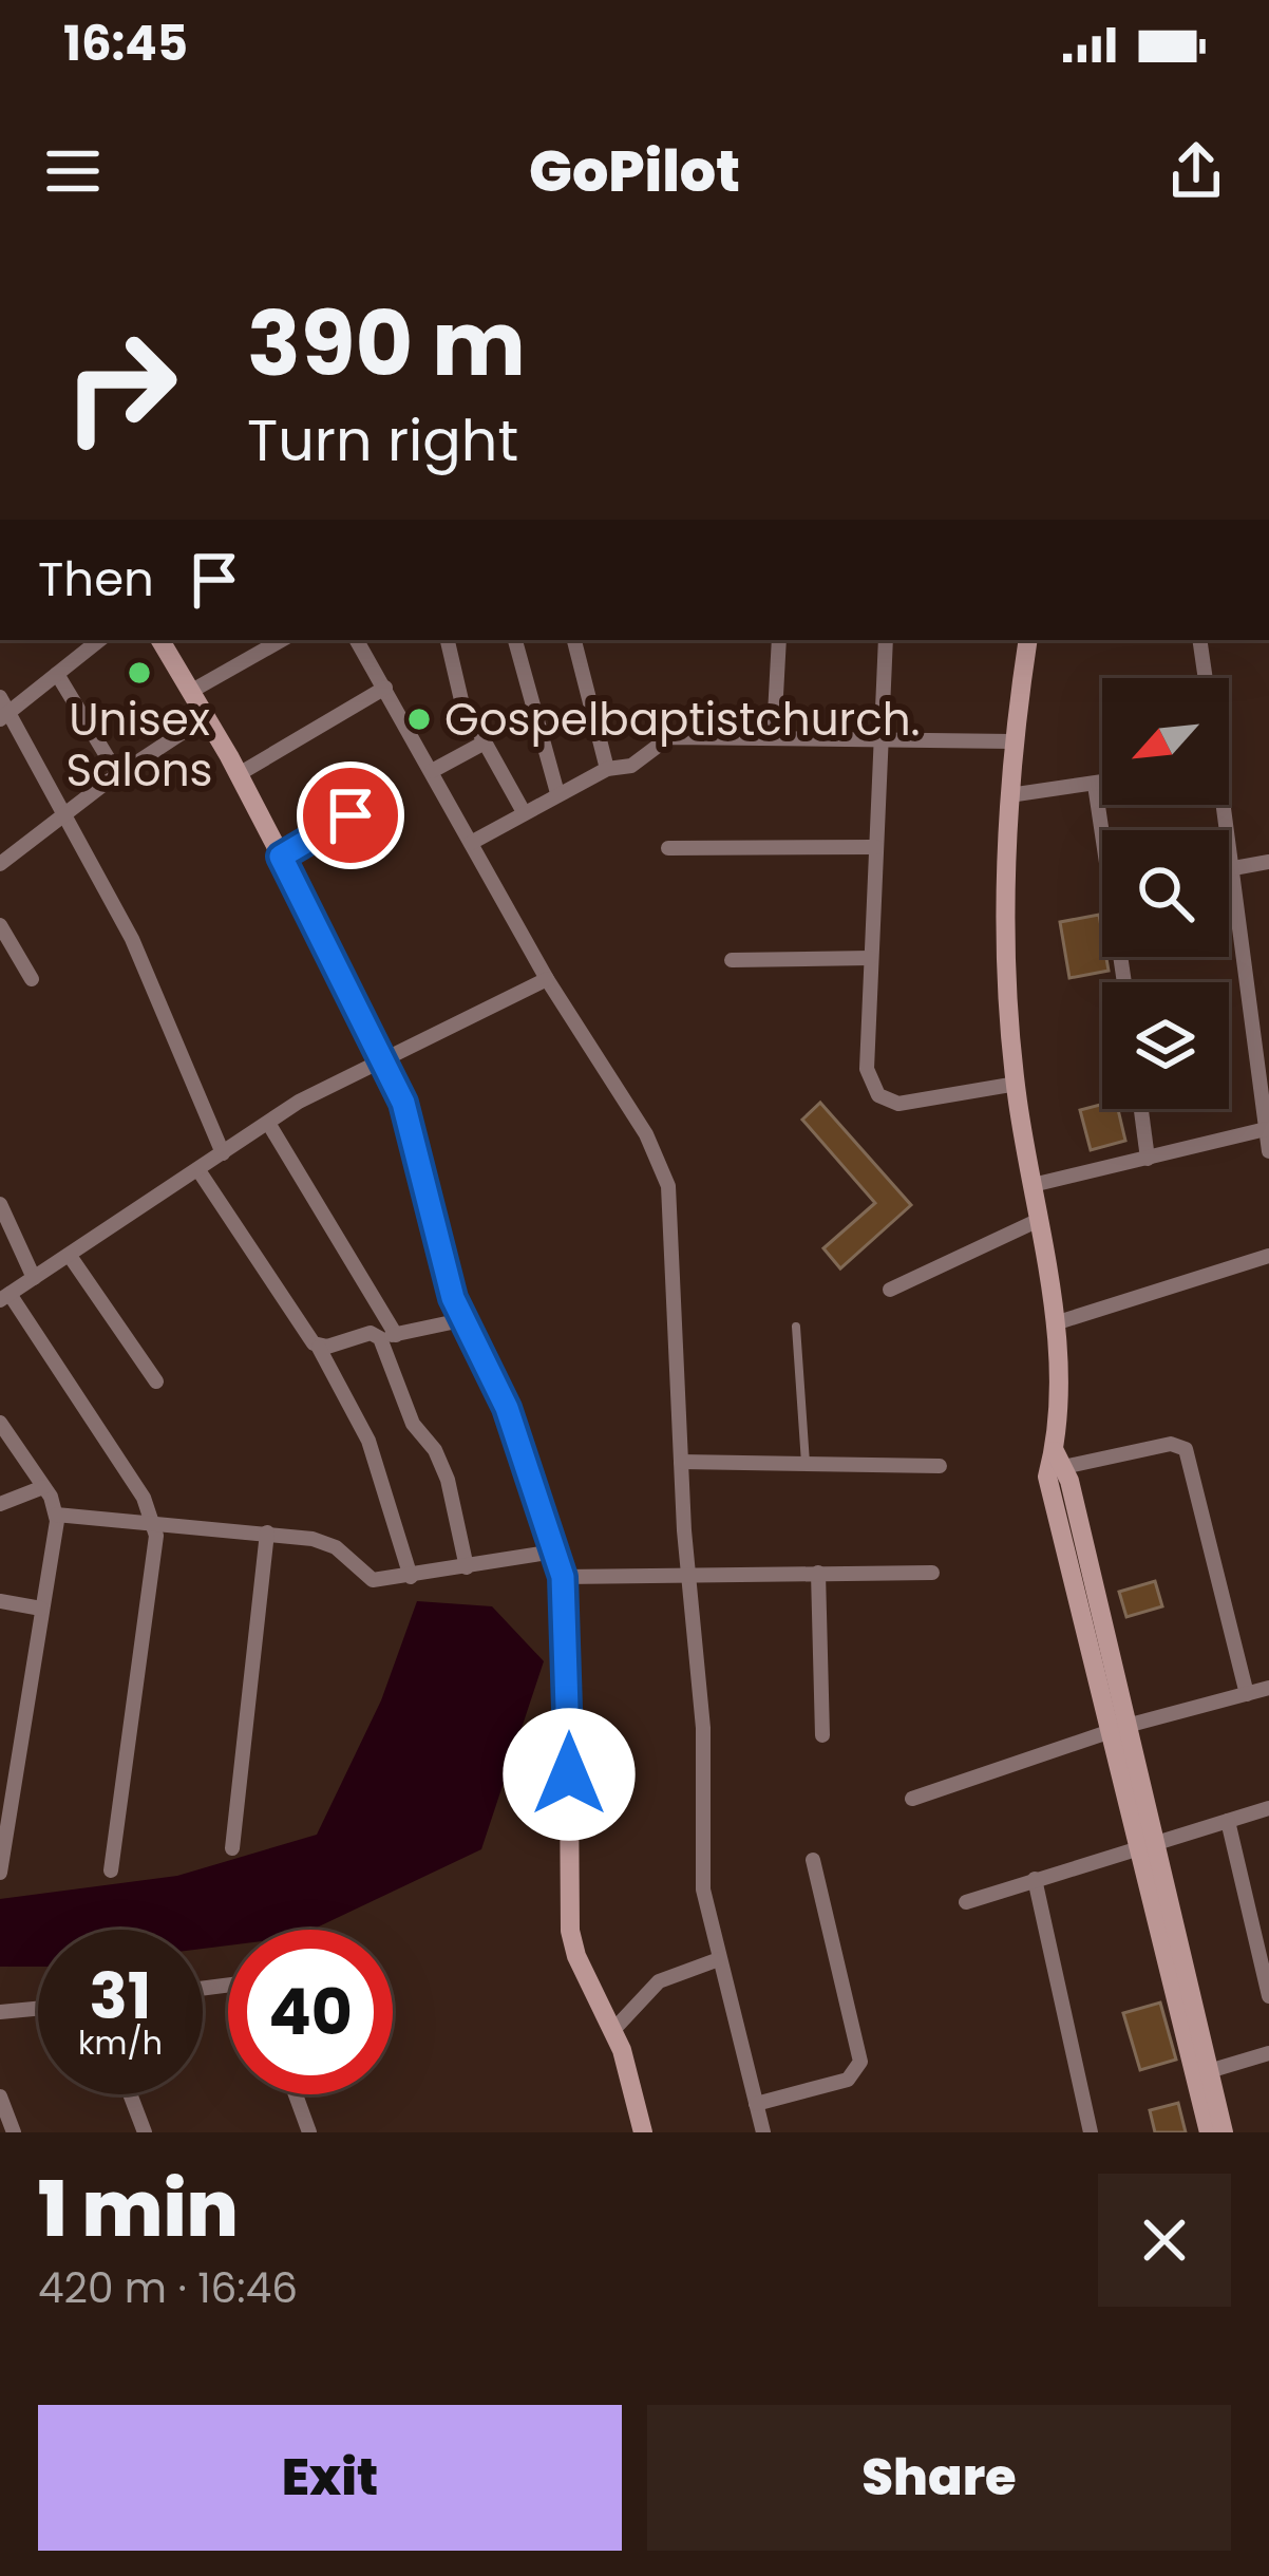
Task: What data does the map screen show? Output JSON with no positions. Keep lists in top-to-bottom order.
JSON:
{
  "places": ["Unisex Salons", "Gospelbaptistchurch."],
  "north": "bottom left",
  "page": {
    "status": "16:45",
    "header": "GoPilot",
    "turn": ["390 m", "Turn right"],
    "then": "Then",
    "speed": "31 km/h",
    "limit": "40",
    "heading": ["1 min", "420 m · 16:46"],
    "buttons": ["Exit", "Share"]
  }
}
